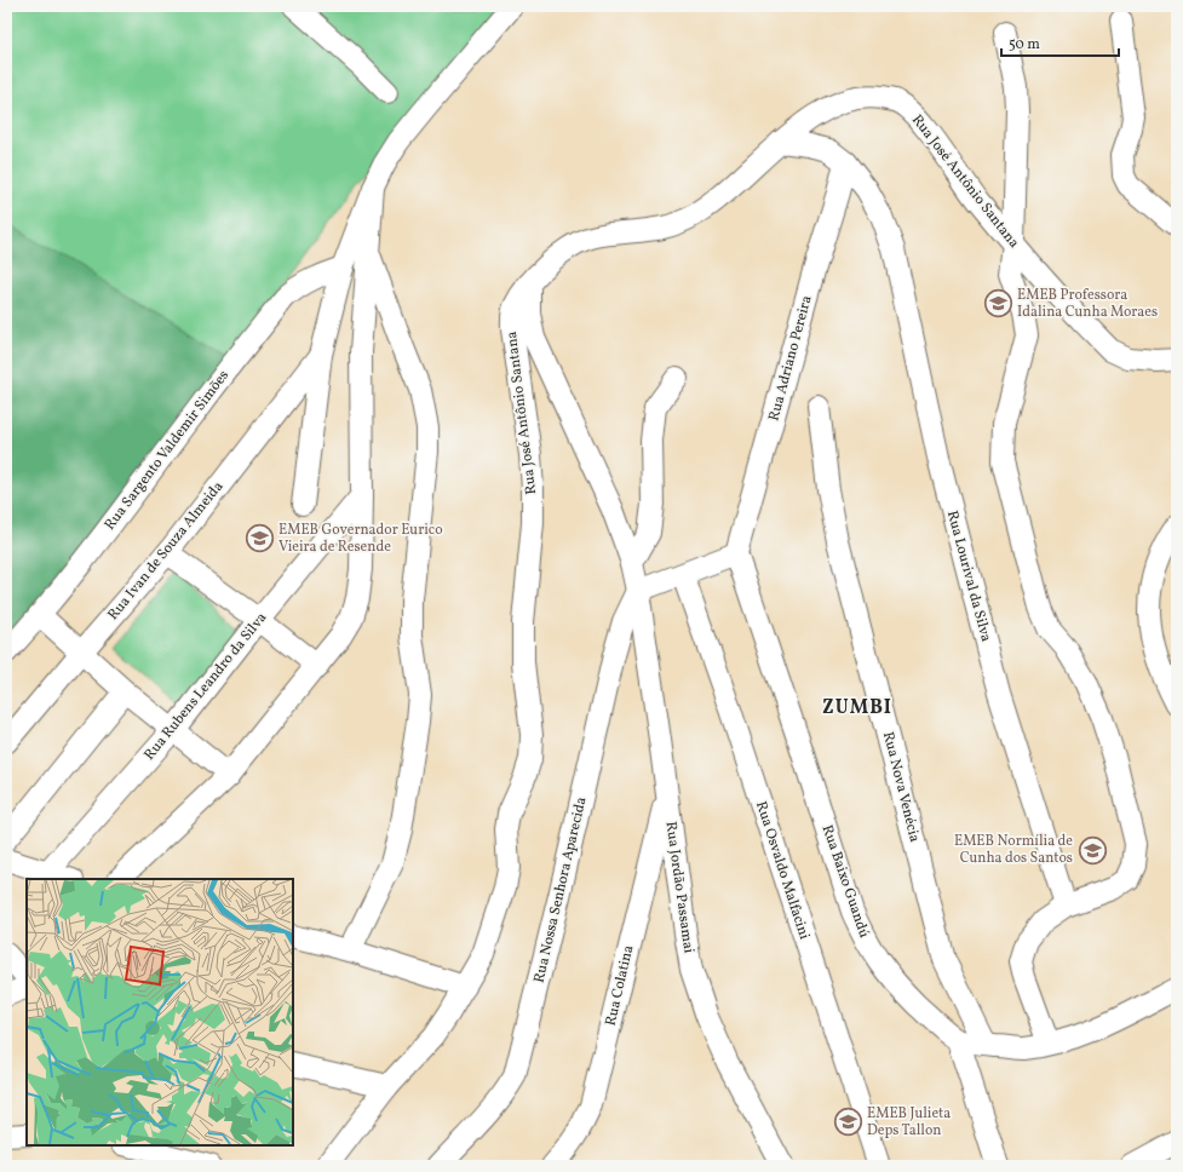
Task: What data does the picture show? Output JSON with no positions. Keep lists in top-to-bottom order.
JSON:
{
  "streets": {
    "street": [
      "Rua José Antônio Santana",
      "Rua Adriano Pereira",
      "Rua Sargento Valdemir Simões",
      "Rua Ivan de Souza Almeida",
      "Rua Lourival da Silva",
      "Rua Rubens Leandro da Silva",
      "Rua Nova Venécia",
      "Rua Osvaldo Malfacini",
      "Rua Baixo Guandú",
      "Rua Jordão Passamai",
      "Rua Nossa Senhora Aparecida",
      "Rua Colatina"
    ]
  },
  "crossings": [
    ["Rua José Antônio Santana", "Rua Lourival da Silva"],
    ["Rua José Antônio Santana", "Rua Jordão Passamai"],
    ["Rua Adriano Pereira", "Rua Lourival da Silva"],
    ["Rua Adriano Pereira", "Rua Baixo Guandú"],
    ["Rua Nova Venécia", "Rua Baixo Guandú"],
    ["Rua Jordão Passamai", "Rua Nossa Senhora Aparecida"],
    ["Rua Jordão Passamai", "Rua Colatina"]
  ],
  "districts": ["ZUMBI"],
  "places": {
    "school or university": [
      "EMEB Professora Idalina Cunha Moraes",
      "EMEB Governador Eurico Vieira de Resende",
      "EMEB Normília de Cunha dos Santos",
      "EMEB Julieta Deps Tallon"
    ]
  },
  "scale_bar": "50 m"
}
